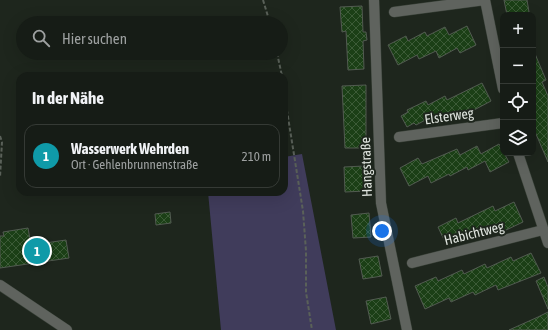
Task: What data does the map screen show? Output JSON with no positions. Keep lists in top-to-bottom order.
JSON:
{
  "streets": {
    "street": ["Elsterweg", "Hangstraße", "Habichtweg"]
  },
  "page": {
    "map_buttons": ["+", "−"],
    "search": "Hier suchen",
    "heading": "In der Nähe",
    "list": [
      {
        "mark": "1",
        "name": "Wasserwerk Wehrden",
        "note": "Ort · Gehlenbrunnenstraße",
        "value": "210 m"
      }
    ],
    "pins": "1"
  }
}
